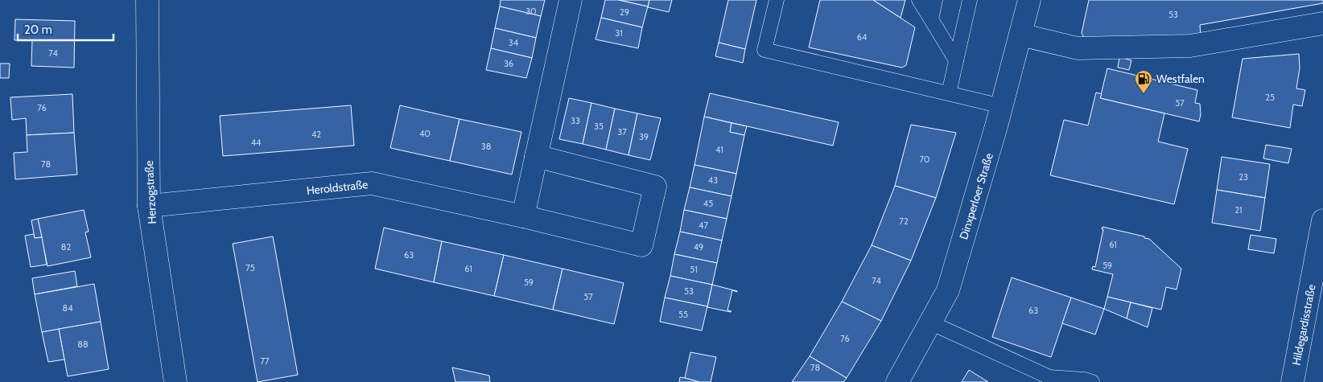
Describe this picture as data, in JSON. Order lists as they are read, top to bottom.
{
  "streets": {
    "street": [
      "Heroldstraße",
      "Herzogstraße",
      "Dinxperloer Straße",
      "Hildegardisstraße"
    ]
  },
  "crossings": [
    ["Heroldstraße", "Herzogstraße"]
  ],
  "places": {
    "fuel station": ["Westfalen"]
  },
  "house_numbers": [
    "30",
    "29",
    "53",
    "31",
    "64",
    "34",
    "74",
    "36",
    "25",
    "57",
    "76",
    "33",
    "35",
    "37",
    "40",
    "42",
    "39",
    "44",
    "38",
    "41",
    "70",
    "78",
    "23",
    "43",
    "45",
    "21",
    "72",
    "47",
    "61",
    "82",
    "49",
    "63",
    "59",
    "75",
    "61",
    "51",
    "74",
    "59",
    "53",
    "57",
    "84",
    "63",
    "55",
    "76",
    "88",
    "77",
    "78"
  ],
  "scale_bar": "20 m"
}
